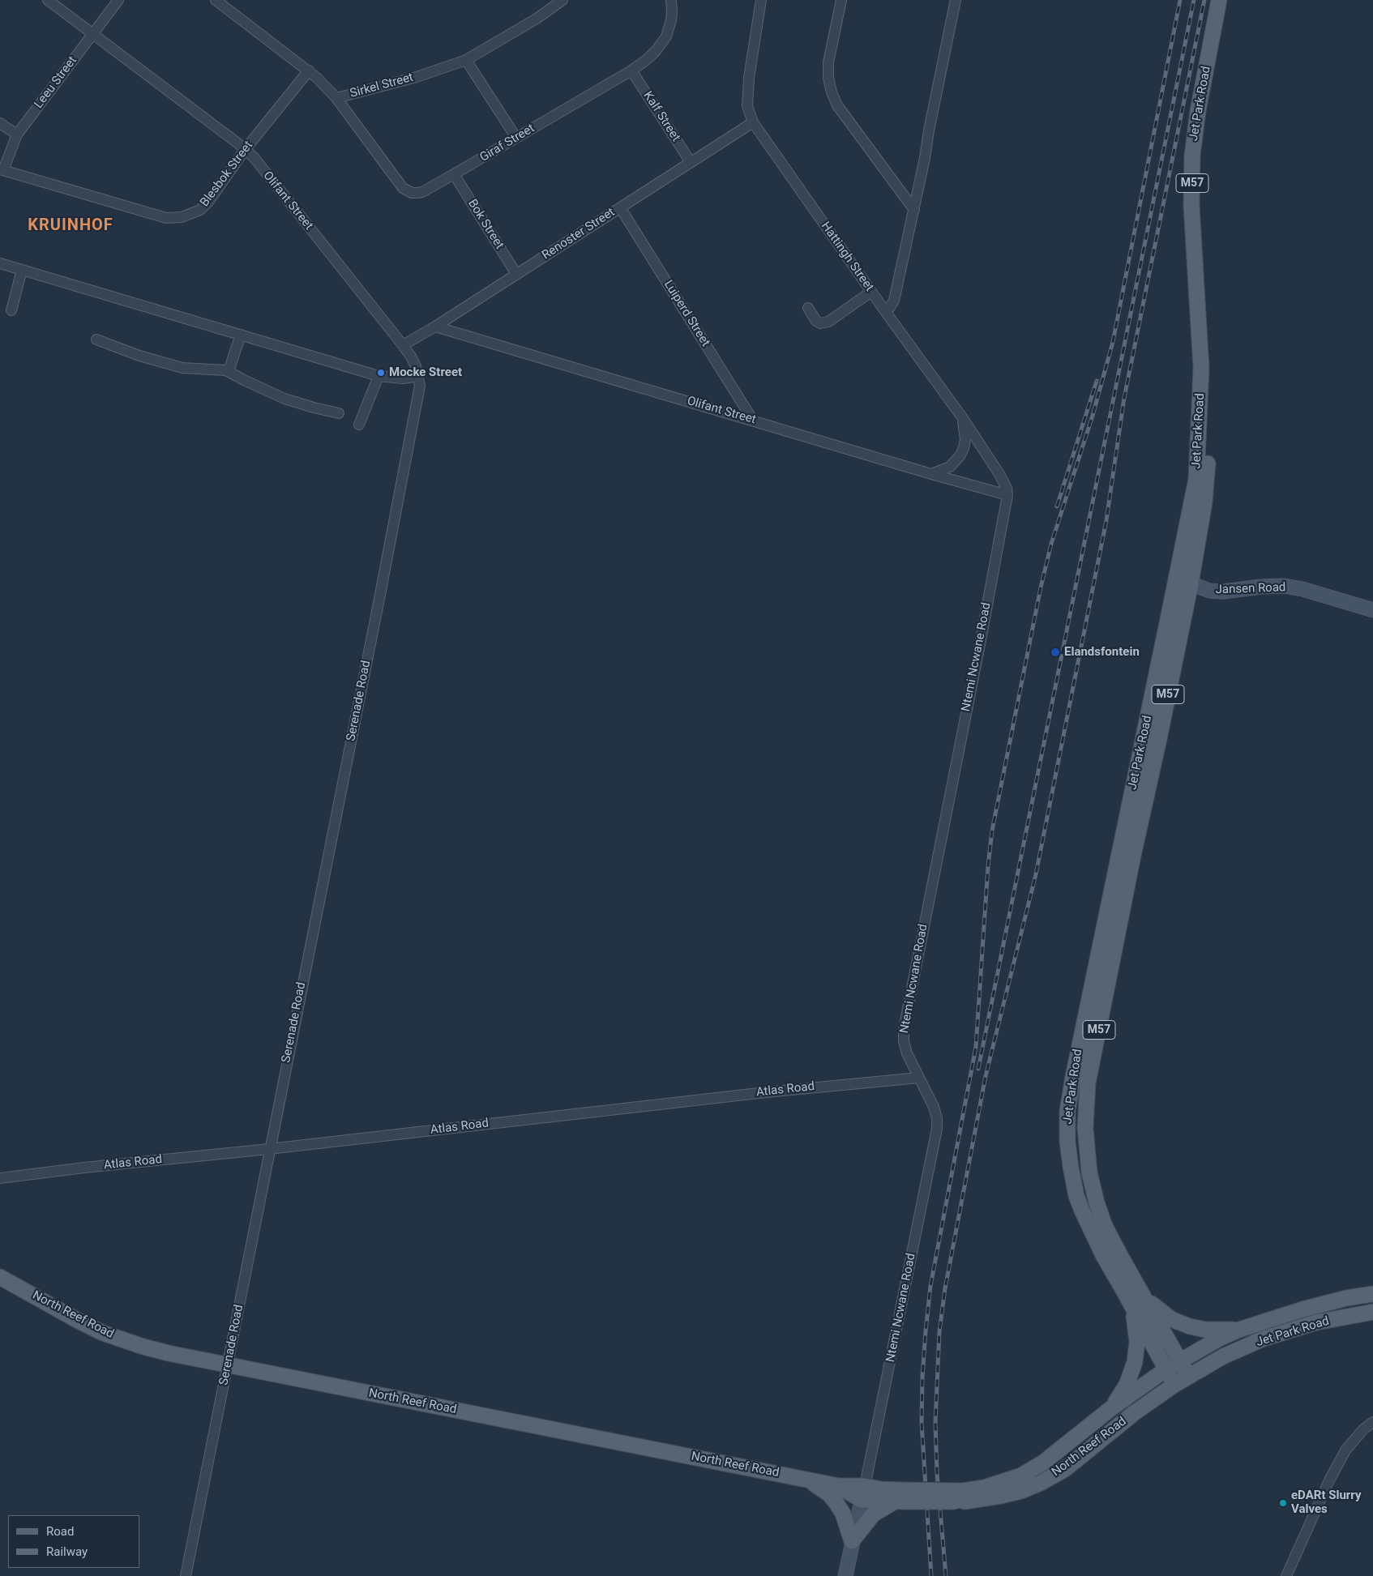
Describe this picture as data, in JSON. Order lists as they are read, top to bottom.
{
  "streets": {
    "main road": ["Jet Park Road", "M57", "North Reef Road"],
    "street": [
      "Leeu Street",
      "Sirkel Street",
      "Kalf Street",
      "Giraf Street",
      "Blesbok Street",
      "Olifant Street",
      "Bok Street",
      "Renoster Street",
      "Hattingh Street",
      "Luiperd Street",
      "Jansen Road",
      "Ntemi Ncwane Road",
      "Serenade Road",
      "Atlas Road"
    ]
  },
  "crossings": [
    ["Leeu Street", "Blesbok Street"],
    ["Leeu Street", "Olifant Street"],
    ["Sirkel Street", "Giraf Street"],
    ["Sirkel Street", "Blesbok Street"],
    ["Jet Park Road", "Jansen Road"],
    ["Jet Park Road", "North Reef Road"],
    ["Kalf Street", "Giraf Street"],
    ["Kalf Street", "Renoster Street"],
    ["Giraf Street", "Bok Street"],
    ["Blesbok Street", "Olifant Street"],
    ["Olifant Street", "Renoster Street"],
    ["Olifant Street", "Hattingh Street"],
    ["Olifant Street", "Luiperd Street"],
    ["Olifant Street", "Ntemi Ncwane Road"],
    ["Olifant Street", "Serenade Road"],
    ["Bok Street", "Renoster Street"],
    ["Renoster Street", "Hattingh Street"],
    ["Renoster Street", "Luiperd Street"],
    ["Hattingh Street", "Ntemi Ncwane Road"],
    ["Ntemi Ncwane Road", "Atlas Road"],
    ["Ntemi Ncwane Road", "North Reef Road"],
    ["Serenade Road", "Atlas Road"],
    ["Serenade Road", "North Reef Road"]
  ],
  "districts": ["KRUINHOF"],
  "places": ["Mocke Street", "Elandsfontein", "eDARt Slurry Valves"],
  "legend": ["Road", "Railway"]
}
